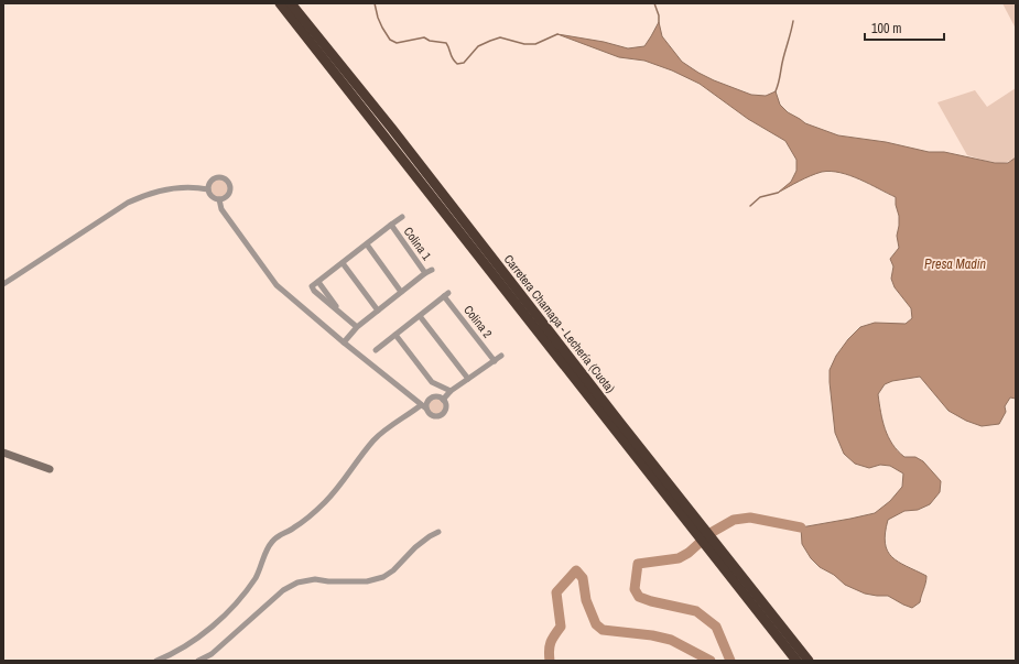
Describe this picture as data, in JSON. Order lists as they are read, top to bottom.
{
  "streets": {
    "highway": ["Carretera Chamapa - Lechería (Cuota)"],
    "street": ["Colina 1", "Colina 2"]
  },
  "water": ["Presa Madín"],
  "scale_bar": "100 m"
}
